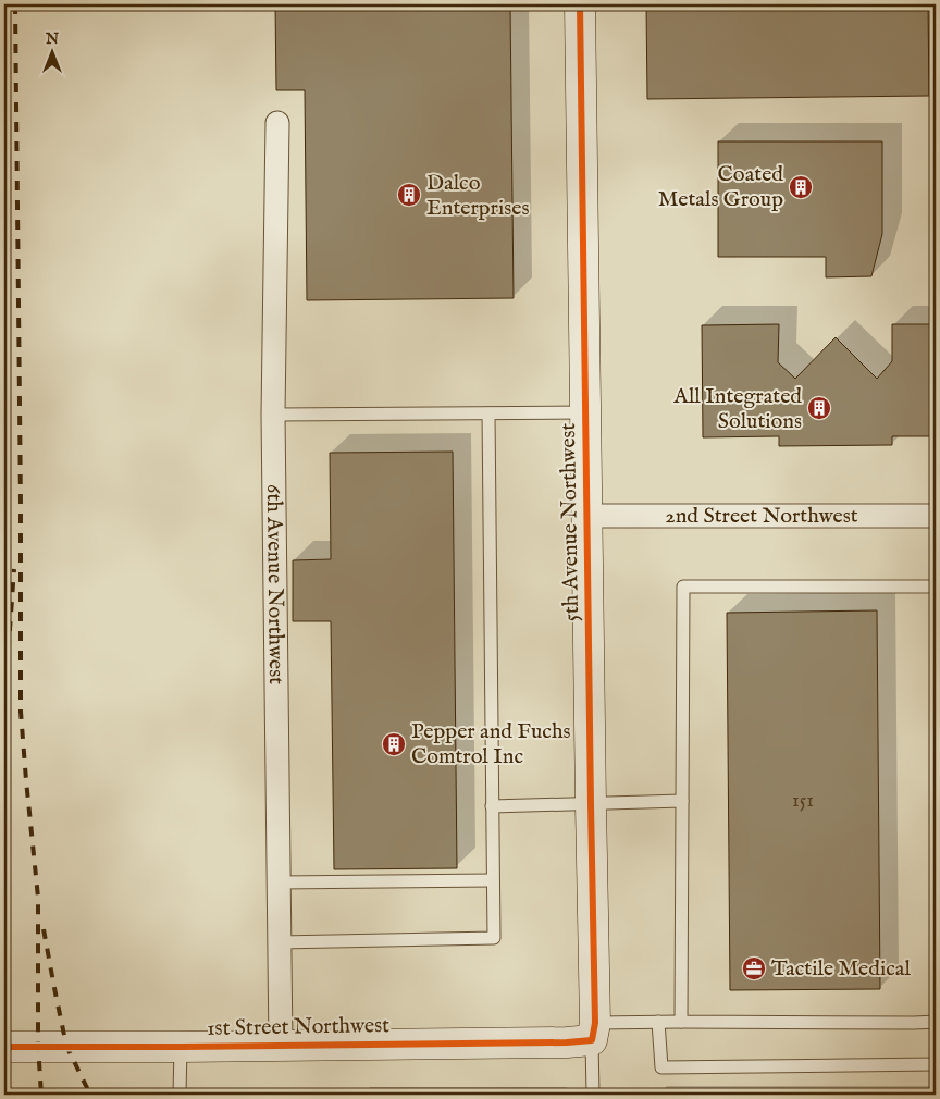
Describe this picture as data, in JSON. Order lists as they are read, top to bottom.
{
  "streets": {
    "street": [
      "2nd Street Northwest",
      "5th Avenue Northwest",
      "6th Avenue Northwest",
      "1st Street Northwest"
    ]
  },
  "crossings": [
    ["2nd Street Northwest", "5th Avenue Northwest"],
    ["5th Avenue Northwest", "1st Street Northwest"],
    ["6th Avenue Northwest", "1st Street Northwest"]
  ],
  "places": {
    "building": [
      "Coated Metals Group",
      "Dalco Enterprises",
      "All Integrated Solutions",
      "Pepper and Fuchs Comtrol Inc"
    ],
    "office": ["Tactile Medical"]
  },
  "house_numbers": ["151"],
  "north": "top"
}
